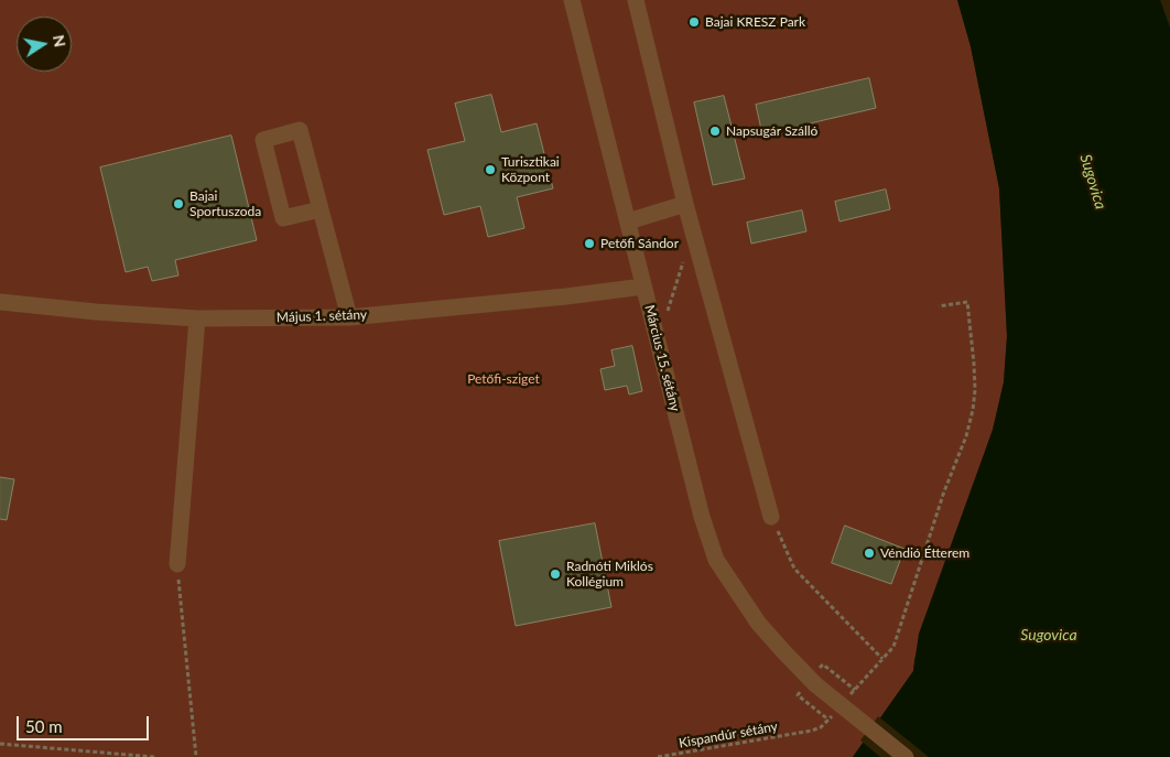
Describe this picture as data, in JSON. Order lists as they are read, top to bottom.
{
  "streets": {
    "street": ["Május 1. sétány", "Március 15. sétány"],
    "path": ["Kispandúr sétány"]
  },
  "crossings": [
    ["Május 1. sétány", "Március 15. sétány"]
  ],
  "water": ["Sugovica"],
  "parks": ["Petőfi-sziget"],
  "places": [
    "Bajai KRESZ Park",
    "Napsugár Szálló",
    "Turisztikai Központ",
    "Bajai Sportuszoda",
    "Petőfi Sándor",
    "Véndió Étterem",
    "Radnóti Miklós Kollégium"
  ],
  "scale_bar": "50 m",
  "north": "right"
}
